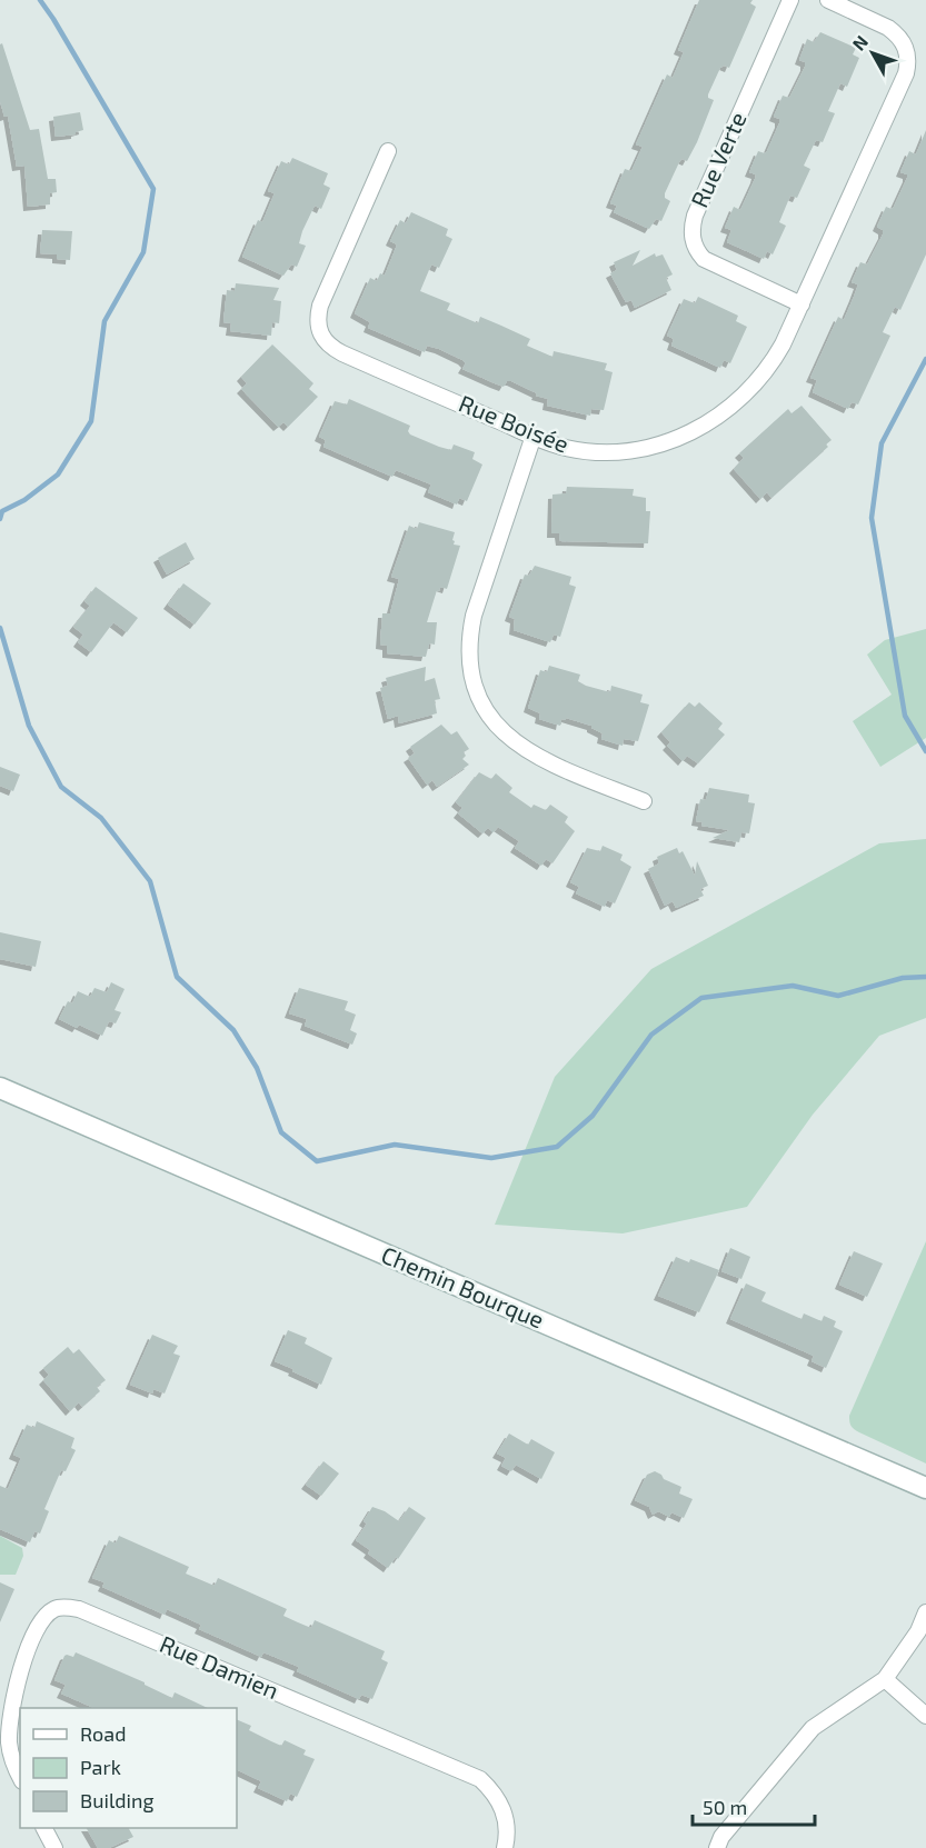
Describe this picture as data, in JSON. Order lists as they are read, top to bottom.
{
  "streets": {
    "street": [
      "Rue Verte",
      "Rue Boisée",
      "Chemin Bourque",
      "Rue Damien"
    ]
  },
  "crossings": [
    ["Rue Verte", "Rue Boisée"]
  ],
  "legend": ["Road", "Park", "Building"],
  "scale_bar": "50 m",
  "north": "top left"
}
